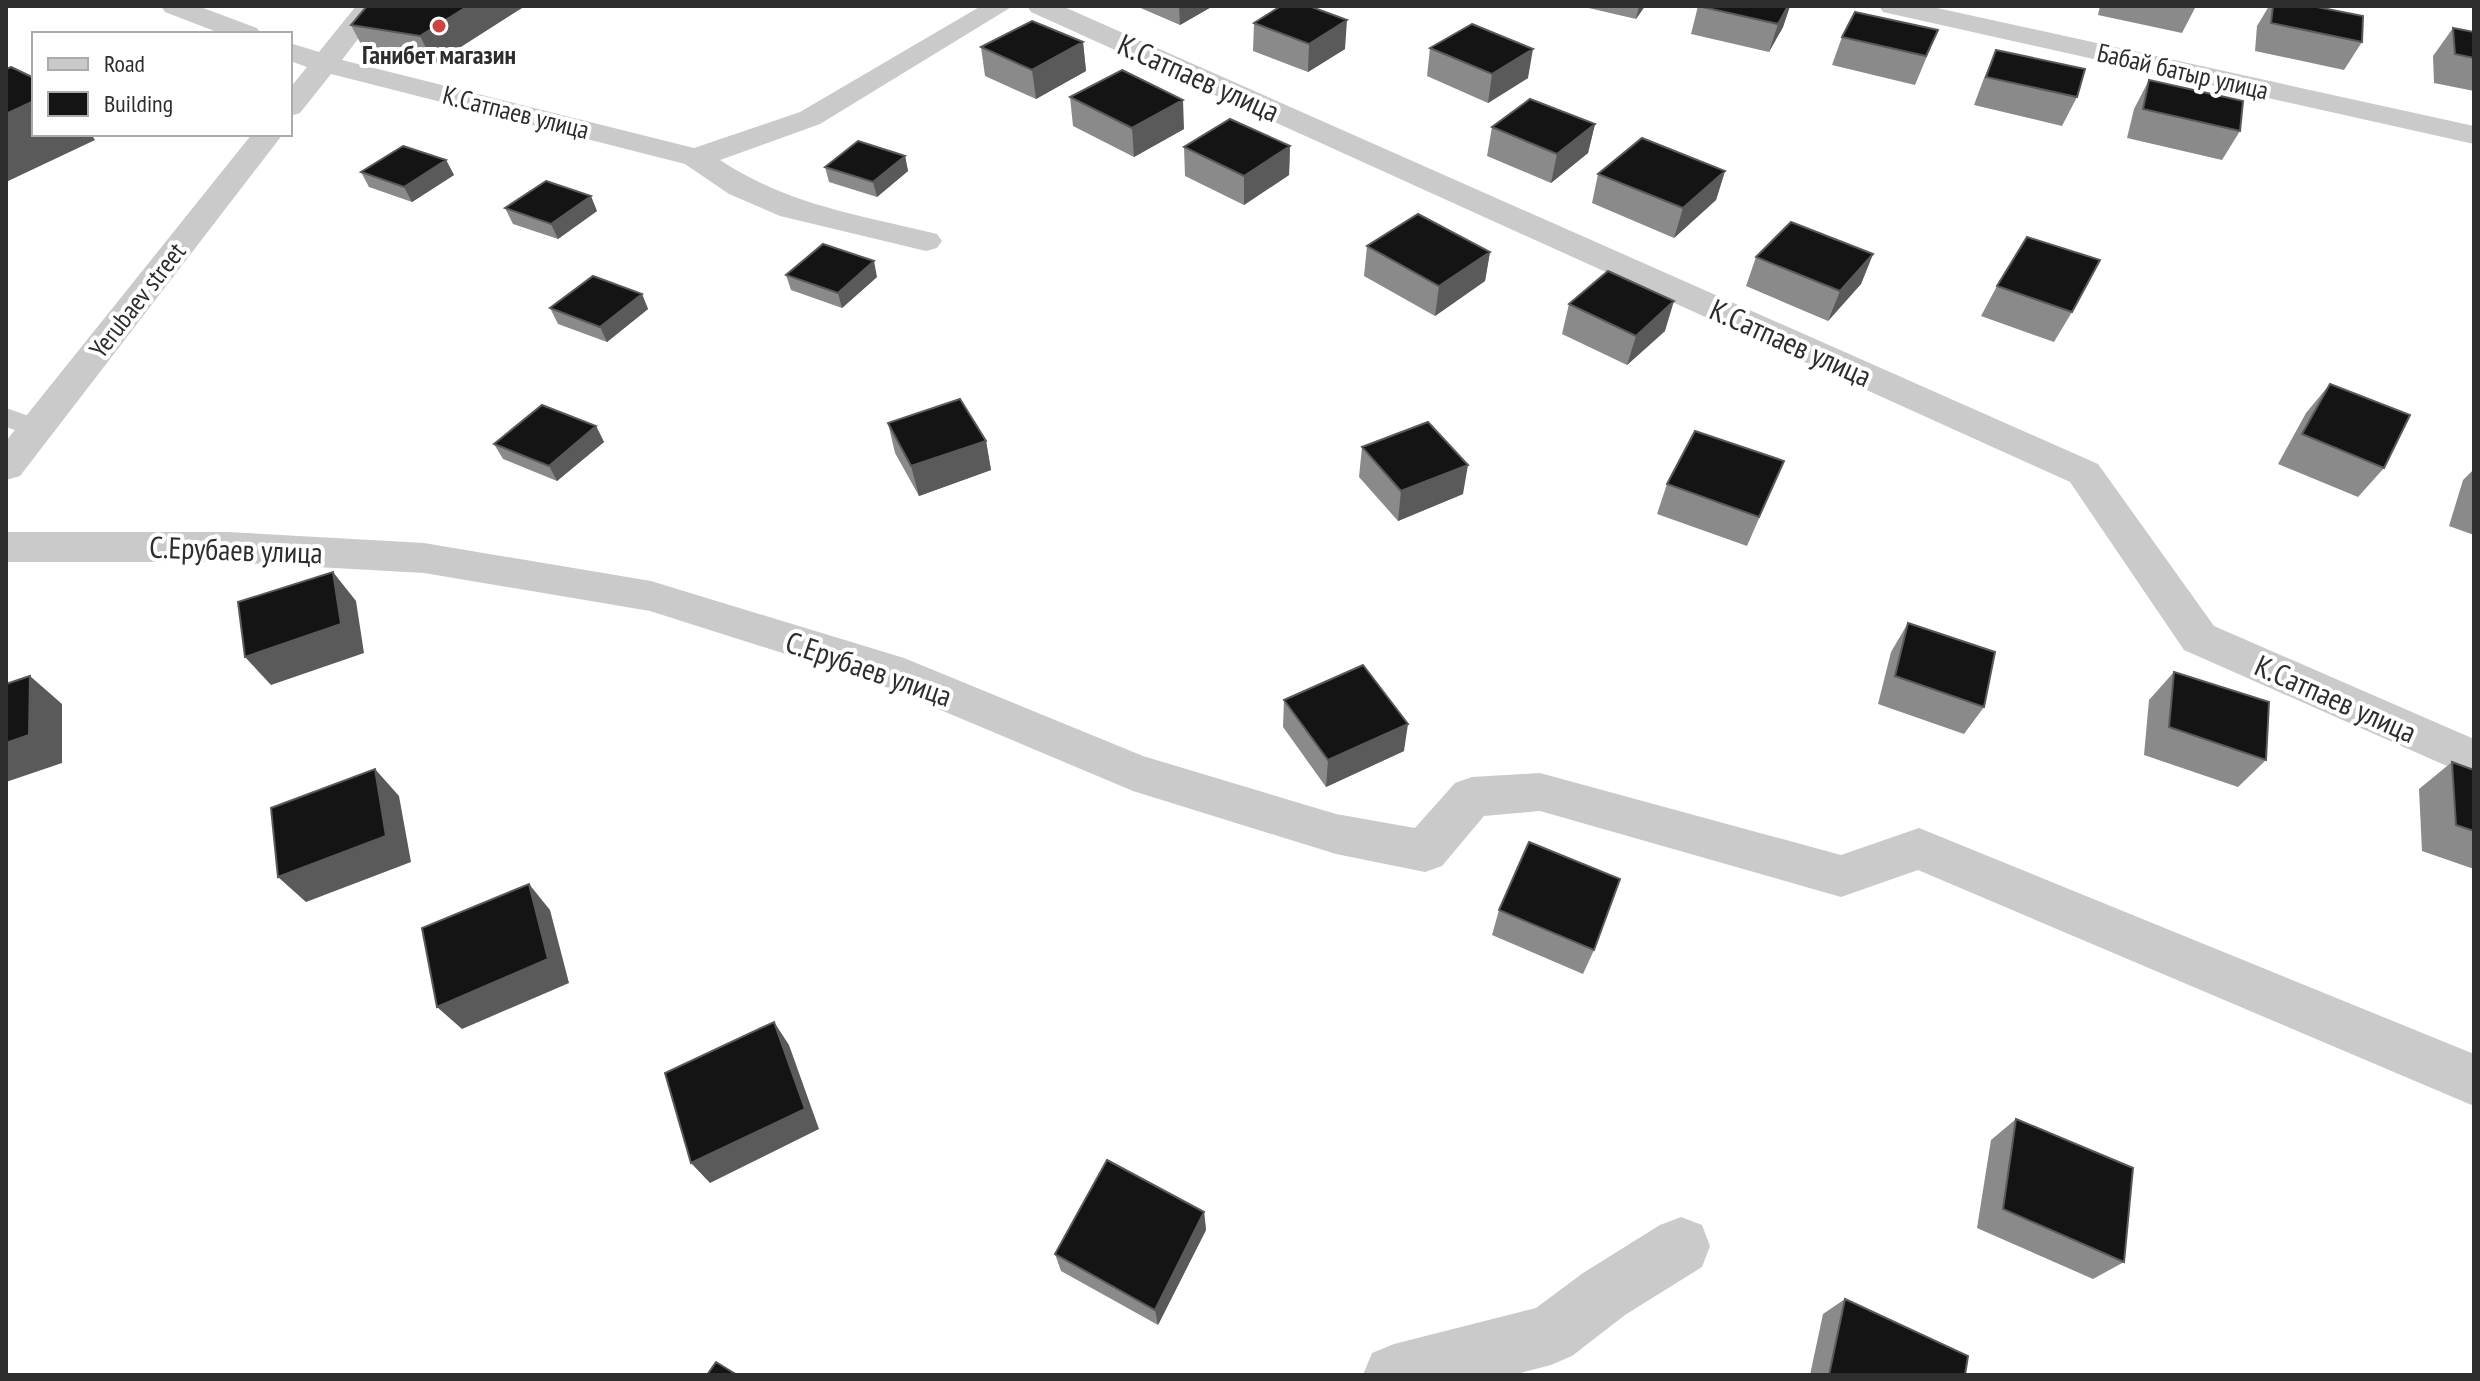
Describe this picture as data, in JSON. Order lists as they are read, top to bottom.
{
  "streets": {
    "street": [
      "Бабай батыр улица",
      "К.Сатпаев улица",
      "Yerubaev street",
      "С.Ерубаев улица"
    ]
  },
  "places": ["Ганибет магазин"],
  "legend": ["Road", "Building"]
}
